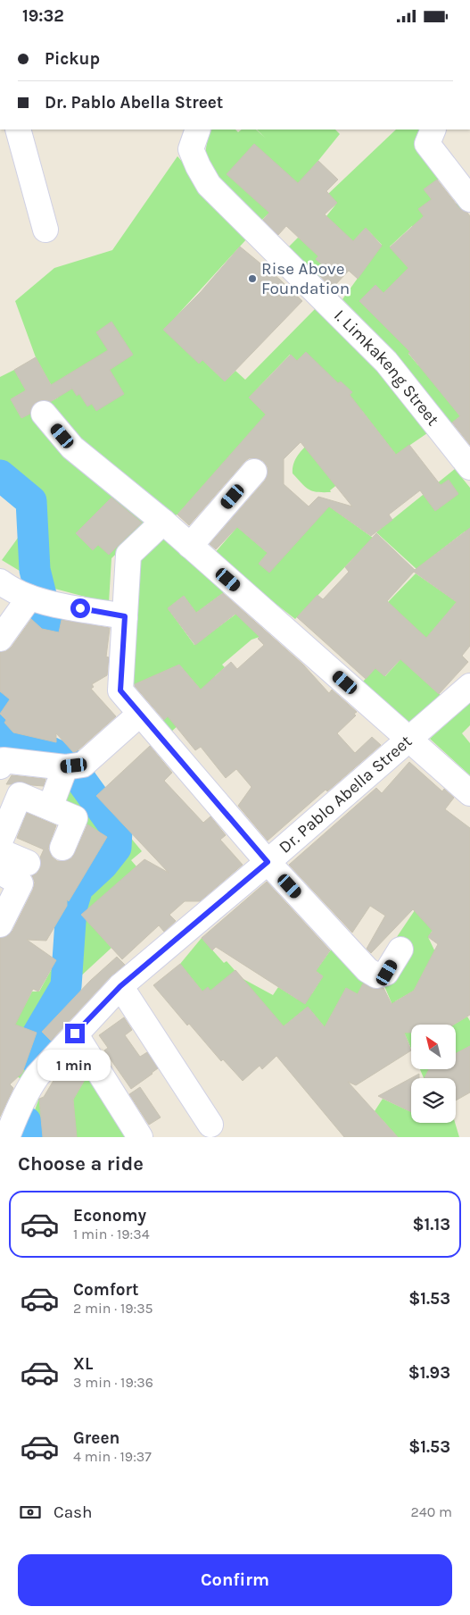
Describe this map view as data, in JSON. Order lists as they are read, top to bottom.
{
  "streets": {
    "street": ["I. Limkakeng Street", "Dr. Pablo Abella Street"]
  },
  "places": ["Rise Above Foundation"],
  "north": "top left",
  "page": {
    "status": "19:32",
    "banner": ["Pickup", "Dr. Pablo Abella Street"],
    "bubble": "1 min",
    "heading": "Choose a ride",
    "list": [
      {
        "name": "Economy",
        "note": "1 min · 19:34",
        "value": "$1.13"
      },
      {
        "name": "Comfort",
        "note": "2 min · 19:35",
        "value": "$1.53"
      },
      {
        "name": "XL",
        "note": "3 min · 19:36",
        "value": "$1.93"
      },
      {
        "name": "Green",
        "note": "4 min · 19:37",
        "value": "$1.53"
      }
    ],
    "pay": ["Cash", "240 m"],
    "buttons": "Confirm"
  }
}
